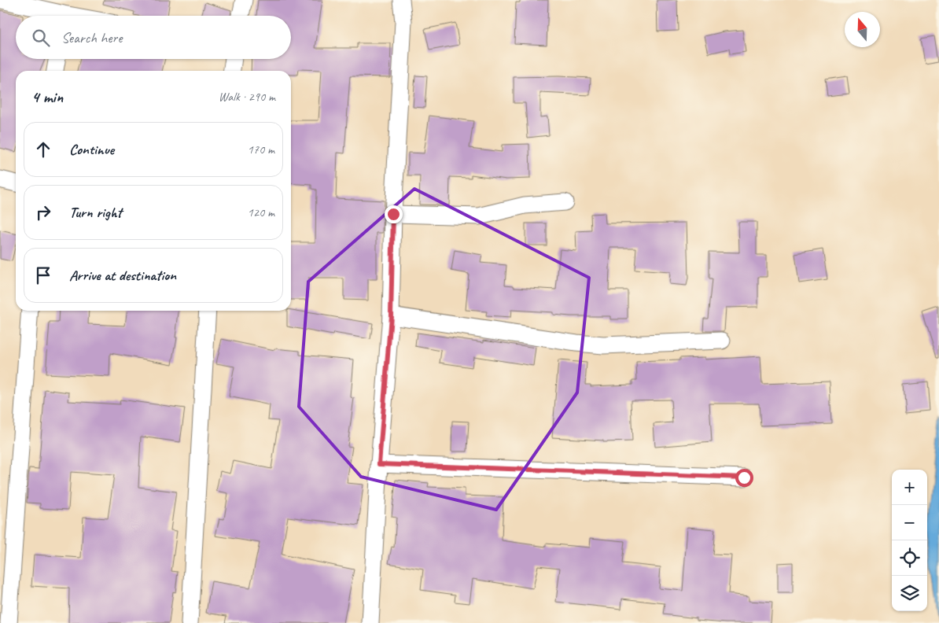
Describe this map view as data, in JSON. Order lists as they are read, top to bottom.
{
  "north": "top",
  "page": {
    "search": "Search here",
    "heading": ["4 min", "Walk · 290 m"],
    "list": [
      ["Continue", "170 m"],
      ["Turn right", "120 m"],
      "Arrive at destination"
    ],
    "map_buttons": ["+", "−"]
  }
}
